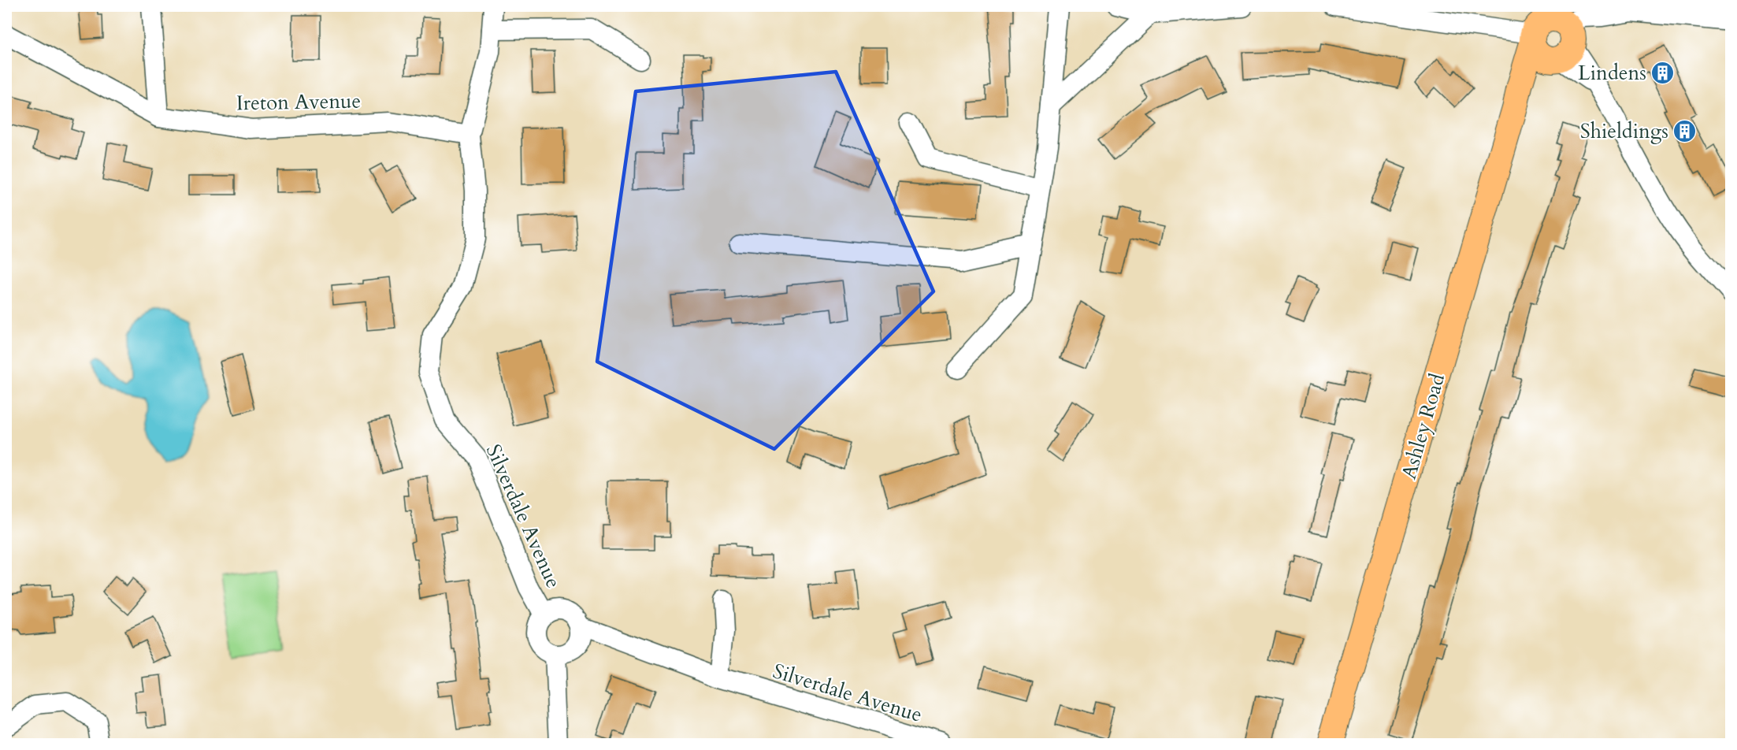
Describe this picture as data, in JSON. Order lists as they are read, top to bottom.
{
  "streets": {
    "main road": ["Ashley Road"],
    "street": ["Ireton Avenue", "Silverdale Avenue"]
  },
  "crossings": [
    ["Ireton Avenue", "Silverdale Avenue"]
  ],
  "places": {
    "building": ["Lindens", "Shieldings"]
  }
}
